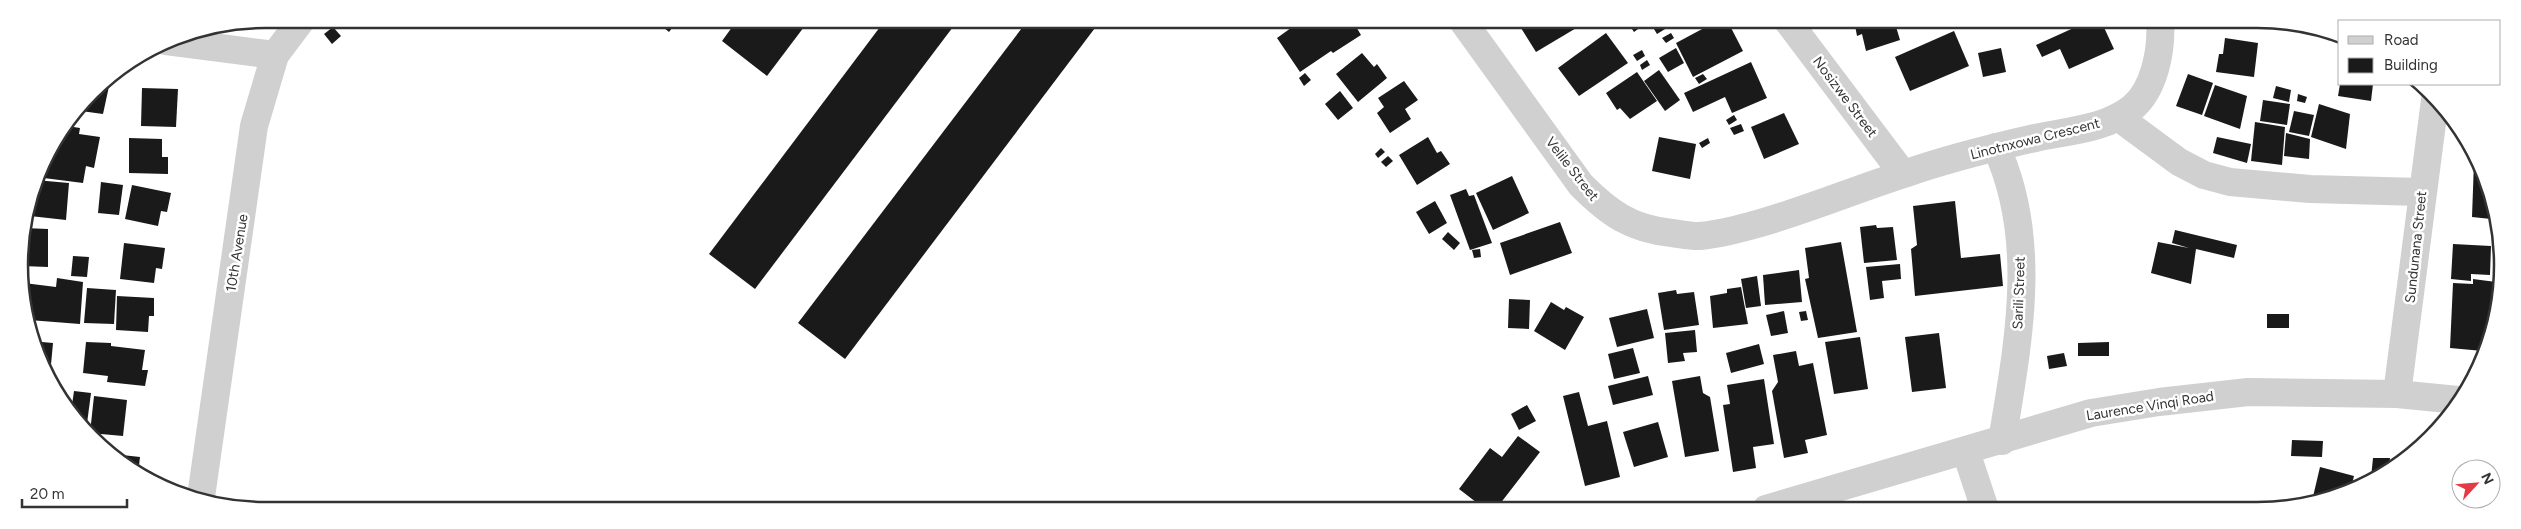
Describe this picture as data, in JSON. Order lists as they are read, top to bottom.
{
  "streets": {
    "street": [
      "Nosizwe Street",
      "Linotnxowa Crescent",
      "Velile Street",
      "Sundunana Street",
      "10th Avenue",
      "Sarili Street",
      "Laurence Vinqi Road"
    ]
  },
  "crossings": [
    ["Nosizwe Street", "Linotnxowa Crescent"],
    ["Nosizwe Street", "Velile Street"],
    ["Linotnxowa Crescent", "Velile Street"],
    ["Linotnxowa Crescent", "Sarili Street"],
    ["Sundunana Street", "Laurence Vinqi Road"],
    ["Sarili Street", "Laurence Vinqi Road"]
  ],
  "legend": ["Road", "Building"],
  "scale_bar": "20 m",
  "north": "top right"
}
